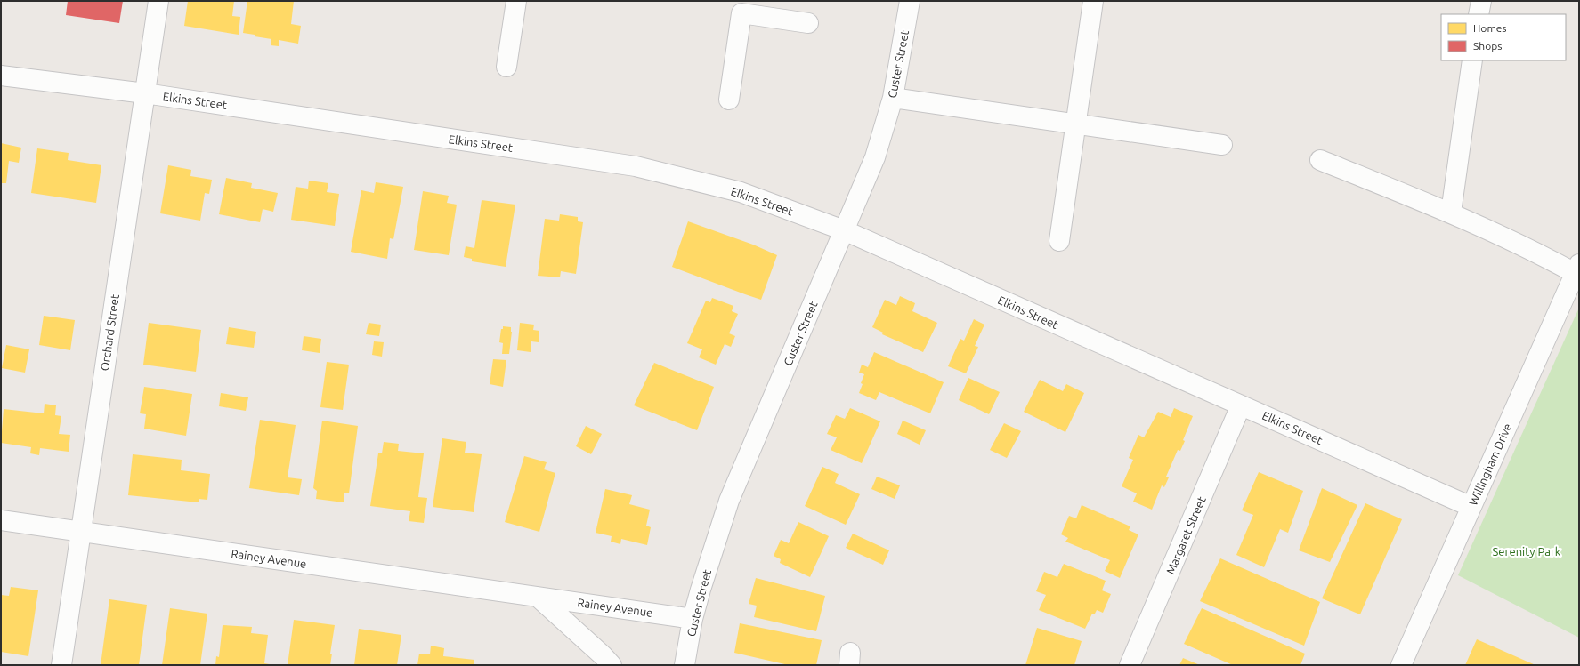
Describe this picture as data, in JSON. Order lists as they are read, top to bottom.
{
  "streets": {
    "street": [
      "Custer Street",
      "Elkins Street",
      "Orchard Street",
      "Willingham Drive",
      "Margaret Street",
      "Rainey Avenue"
    ]
  },
  "crossings": [
    ["Custer Street", "Elkins Street"],
    ["Custer Street", "Rainey Avenue"],
    ["Elkins Street", "Orchard Street"],
    ["Elkins Street", "Willingham Drive"],
    ["Elkins Street", "Margaret Street"],
    ["Orchard Street", "Rainey Avenue"]
  ],
  "parks": ["Serenity Park"],
  "legend": ["Homes", "Shops"]
}
